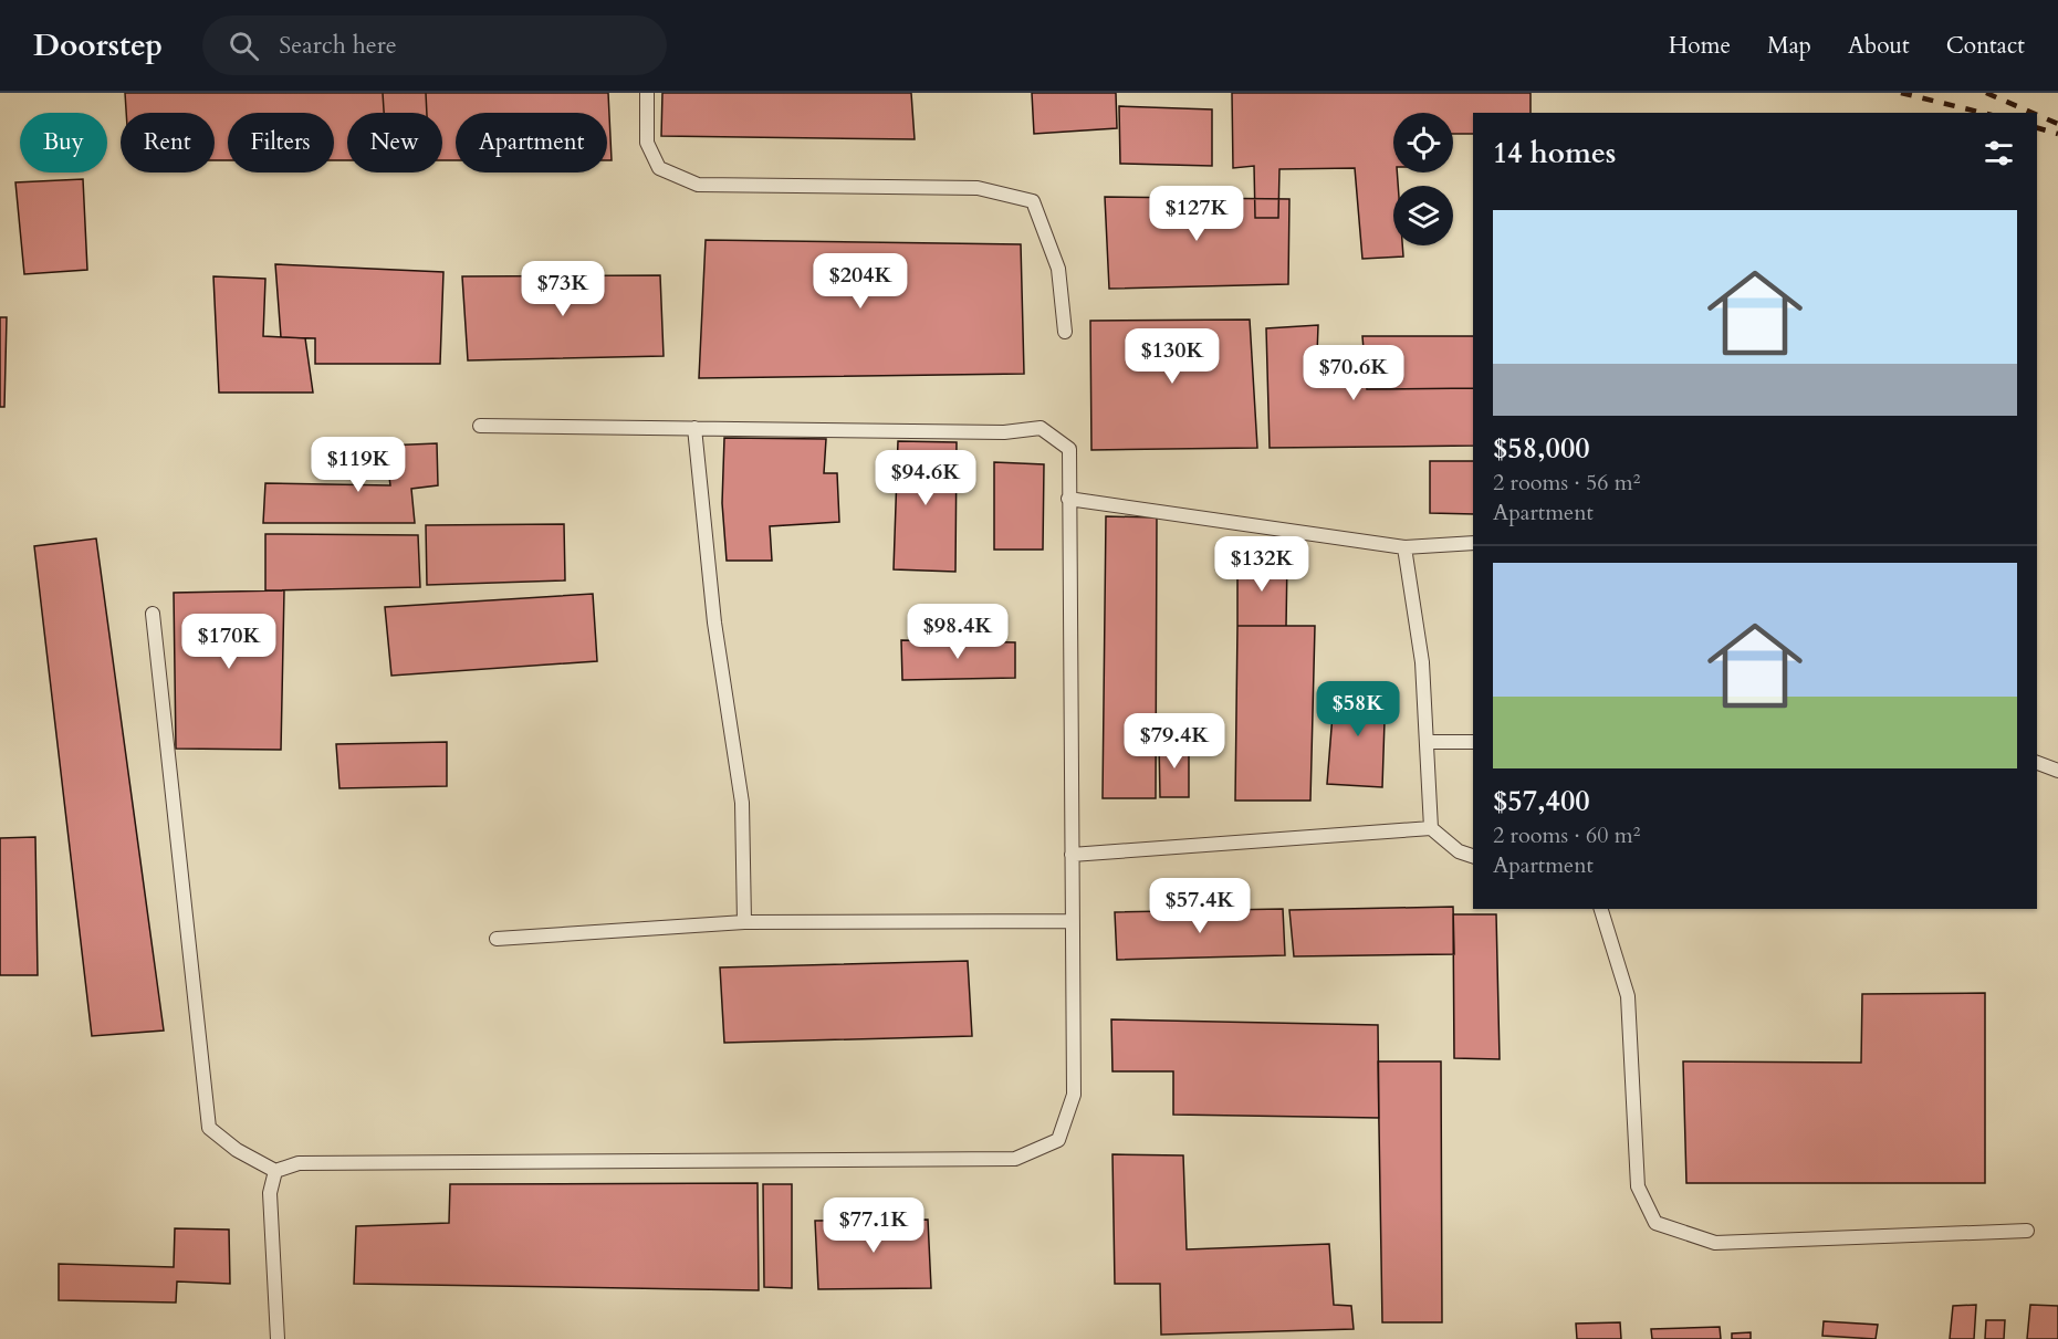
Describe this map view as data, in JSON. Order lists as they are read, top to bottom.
{
  "page": {
    "header": "Doorstep",
    "search": "Search here",
    "nav": [
      "Home",
      "Map",
      "About",
      "Contact"
    ],
    "chip": [
      "Buy",
      "Rent",
      "Filters",
      "New",
      "Apartment"
    ],
    "heading": "14 homes",
    "price": [
      "$127K",
      "$204K",
      "$73K",
      "$130K",
      "$70.6K",
      "$119K",
      "$94.6K",
      "$132K",
      "$98.4K",
      "$170K",
      "$58K",
      "$79.4K",
      "$57.4K",
      "$77.1K"
    ],
    "list": [
      {
        "name": "$58,000",
        "note": "2 rooms · 56 m² · Apartment"
      },
      {
        "name": "$57,400",
        "note": "2 rooms · 60 m² · Apartment"
      }
    ]
  }
}
